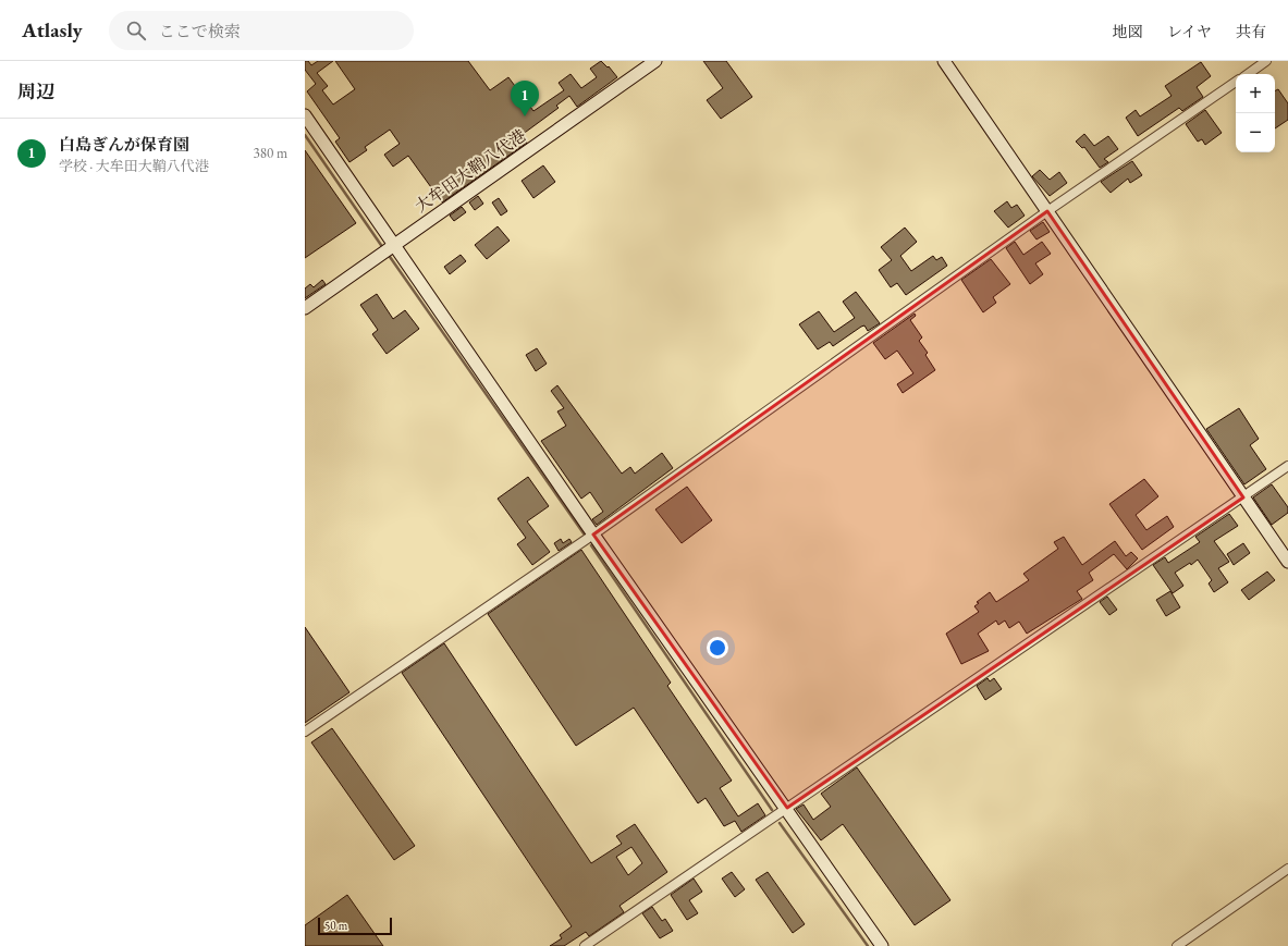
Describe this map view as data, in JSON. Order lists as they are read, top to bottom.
{
  "streets": {
    "street": ["大牟田大鞘八代港"]
  },
  "scale_bar": "50 m",
  "page": {
    "header": "Atlasly",
    "search": "ここで検索",
    "nav": ["地図", "レイヤ", "共有"],
    "heading": "周辺",
    "map_buttons": ["+", "−"],
    "pins": "1",
    "list": [
      {
        "mark": "1",
        "name": "白島ぎんが保育園",
        "note": "学校 · 大牟田大鞘八代港",
        "value": "380 m"
      }
    ],
    "scale": "50 m"
  }
}
